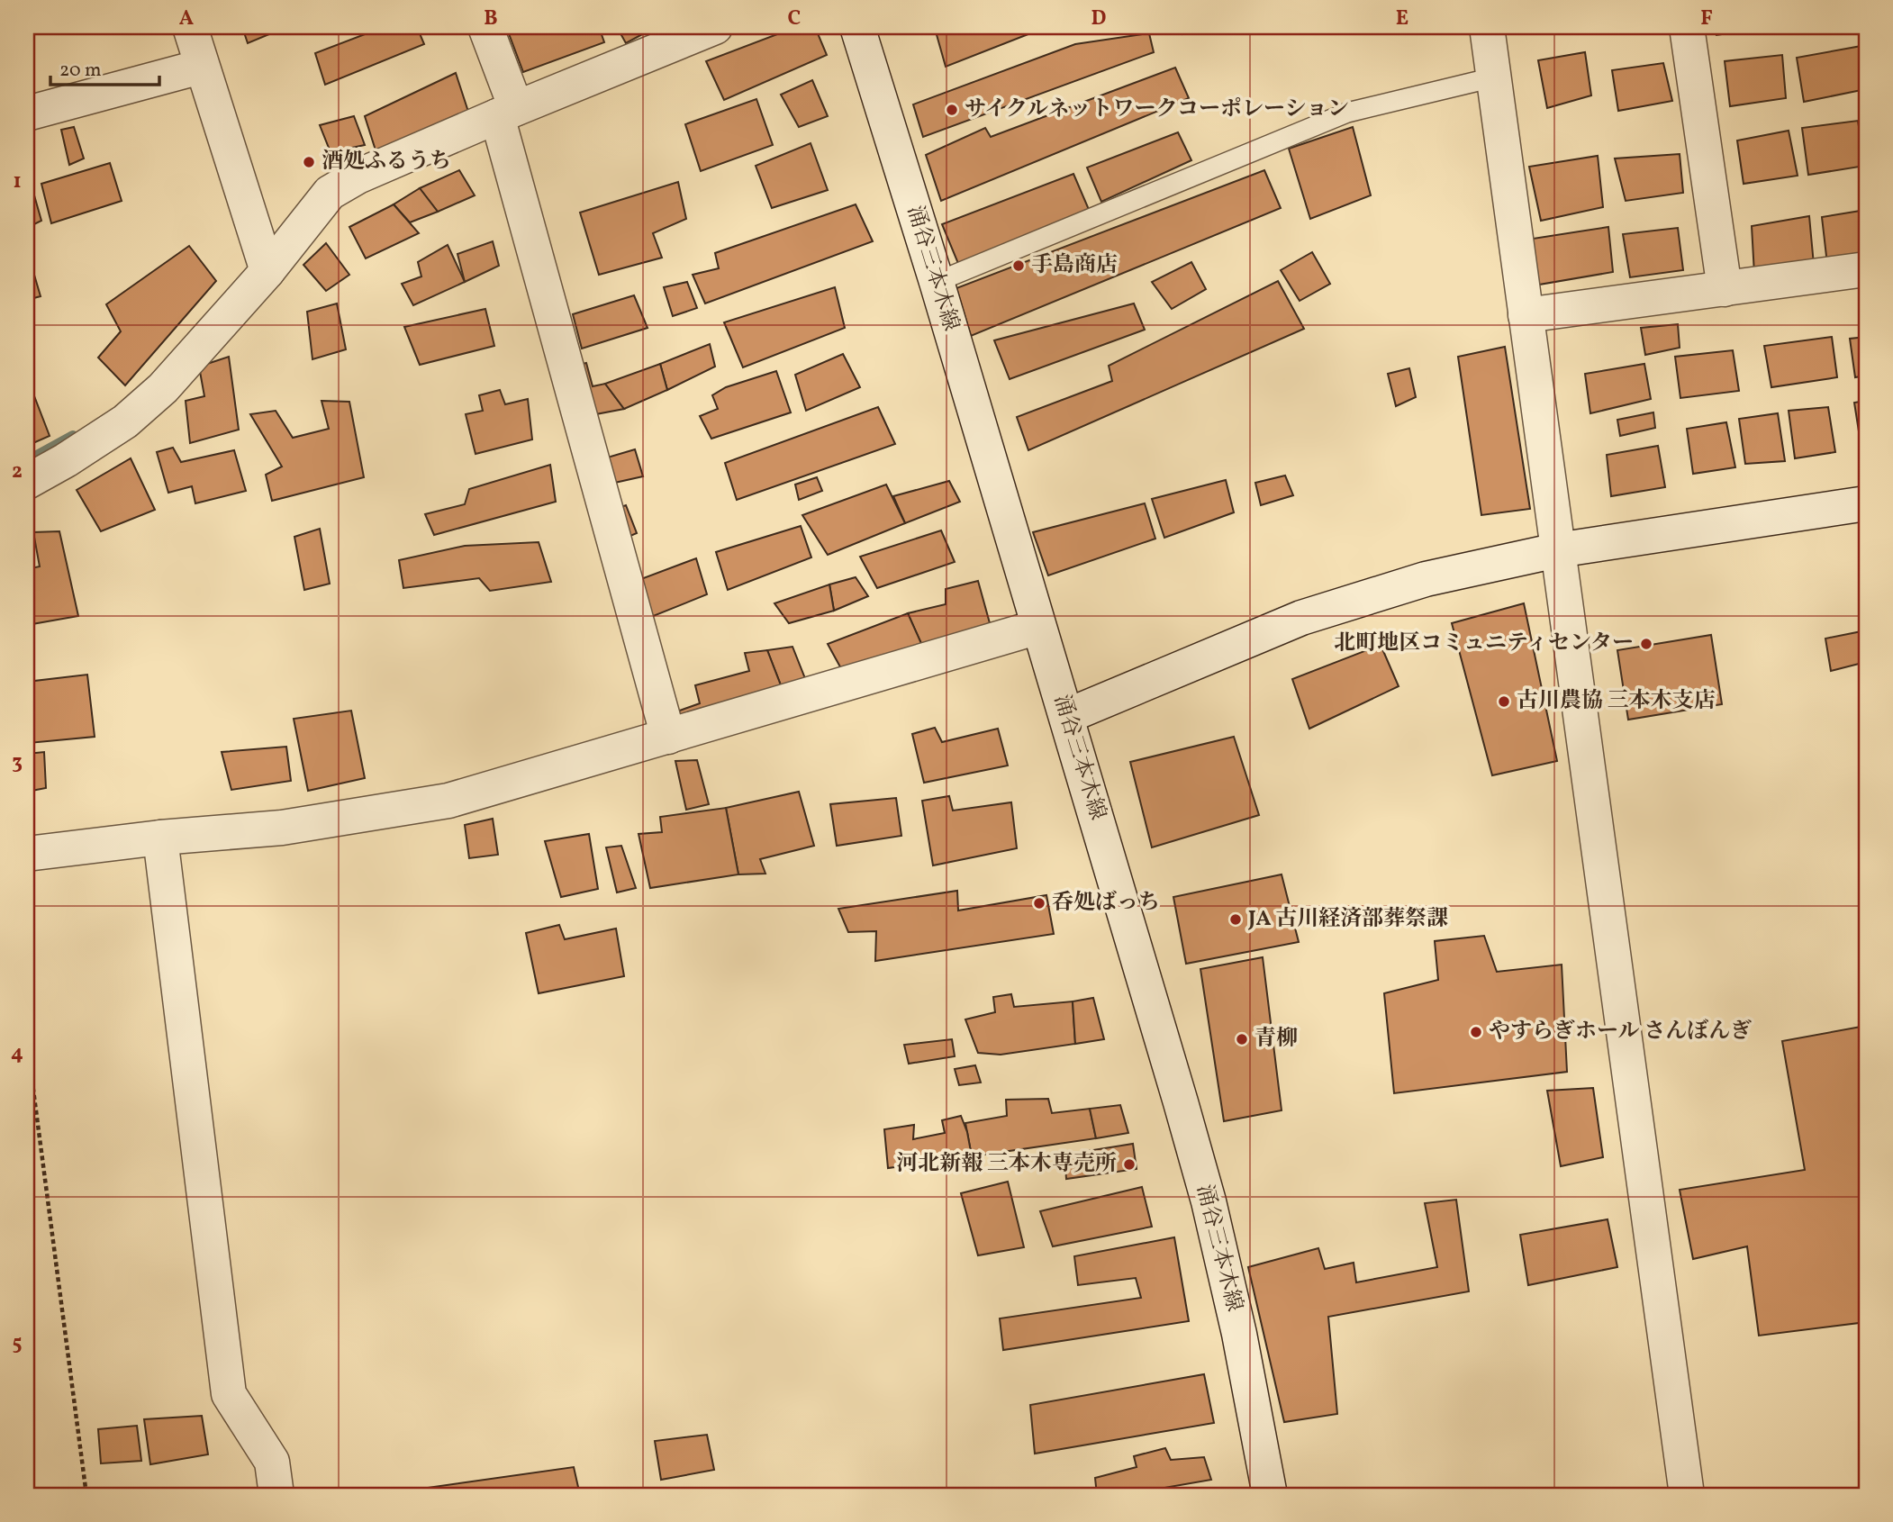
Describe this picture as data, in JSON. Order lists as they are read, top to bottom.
{
  "streets": {
    "street": ["涌谷三本木線"]
  },
  "places": [
    "サイクルネットワークコーポレーション",
    "酒処ふるうち",
    "手島商店",
    "北町地区コミュニティセンター",
    "古川農協 三本木支店",
    "呑処ばっち",
    "JA 古川経済部葬祭課",
    "やすらぎホール さんぼんぎ",
    "青柳",
    "河北新報 三本木専売所"
  ],
  "scale_bar": "20 m",
  "grid": {
    "columns": [
      "A",
      "B",
      "C",
      "D",
      "E",
      "F"
    ],
    "rows": [
      "1",
      "2",
      "3",
      "4",
      "5"
    ]
  }
}
